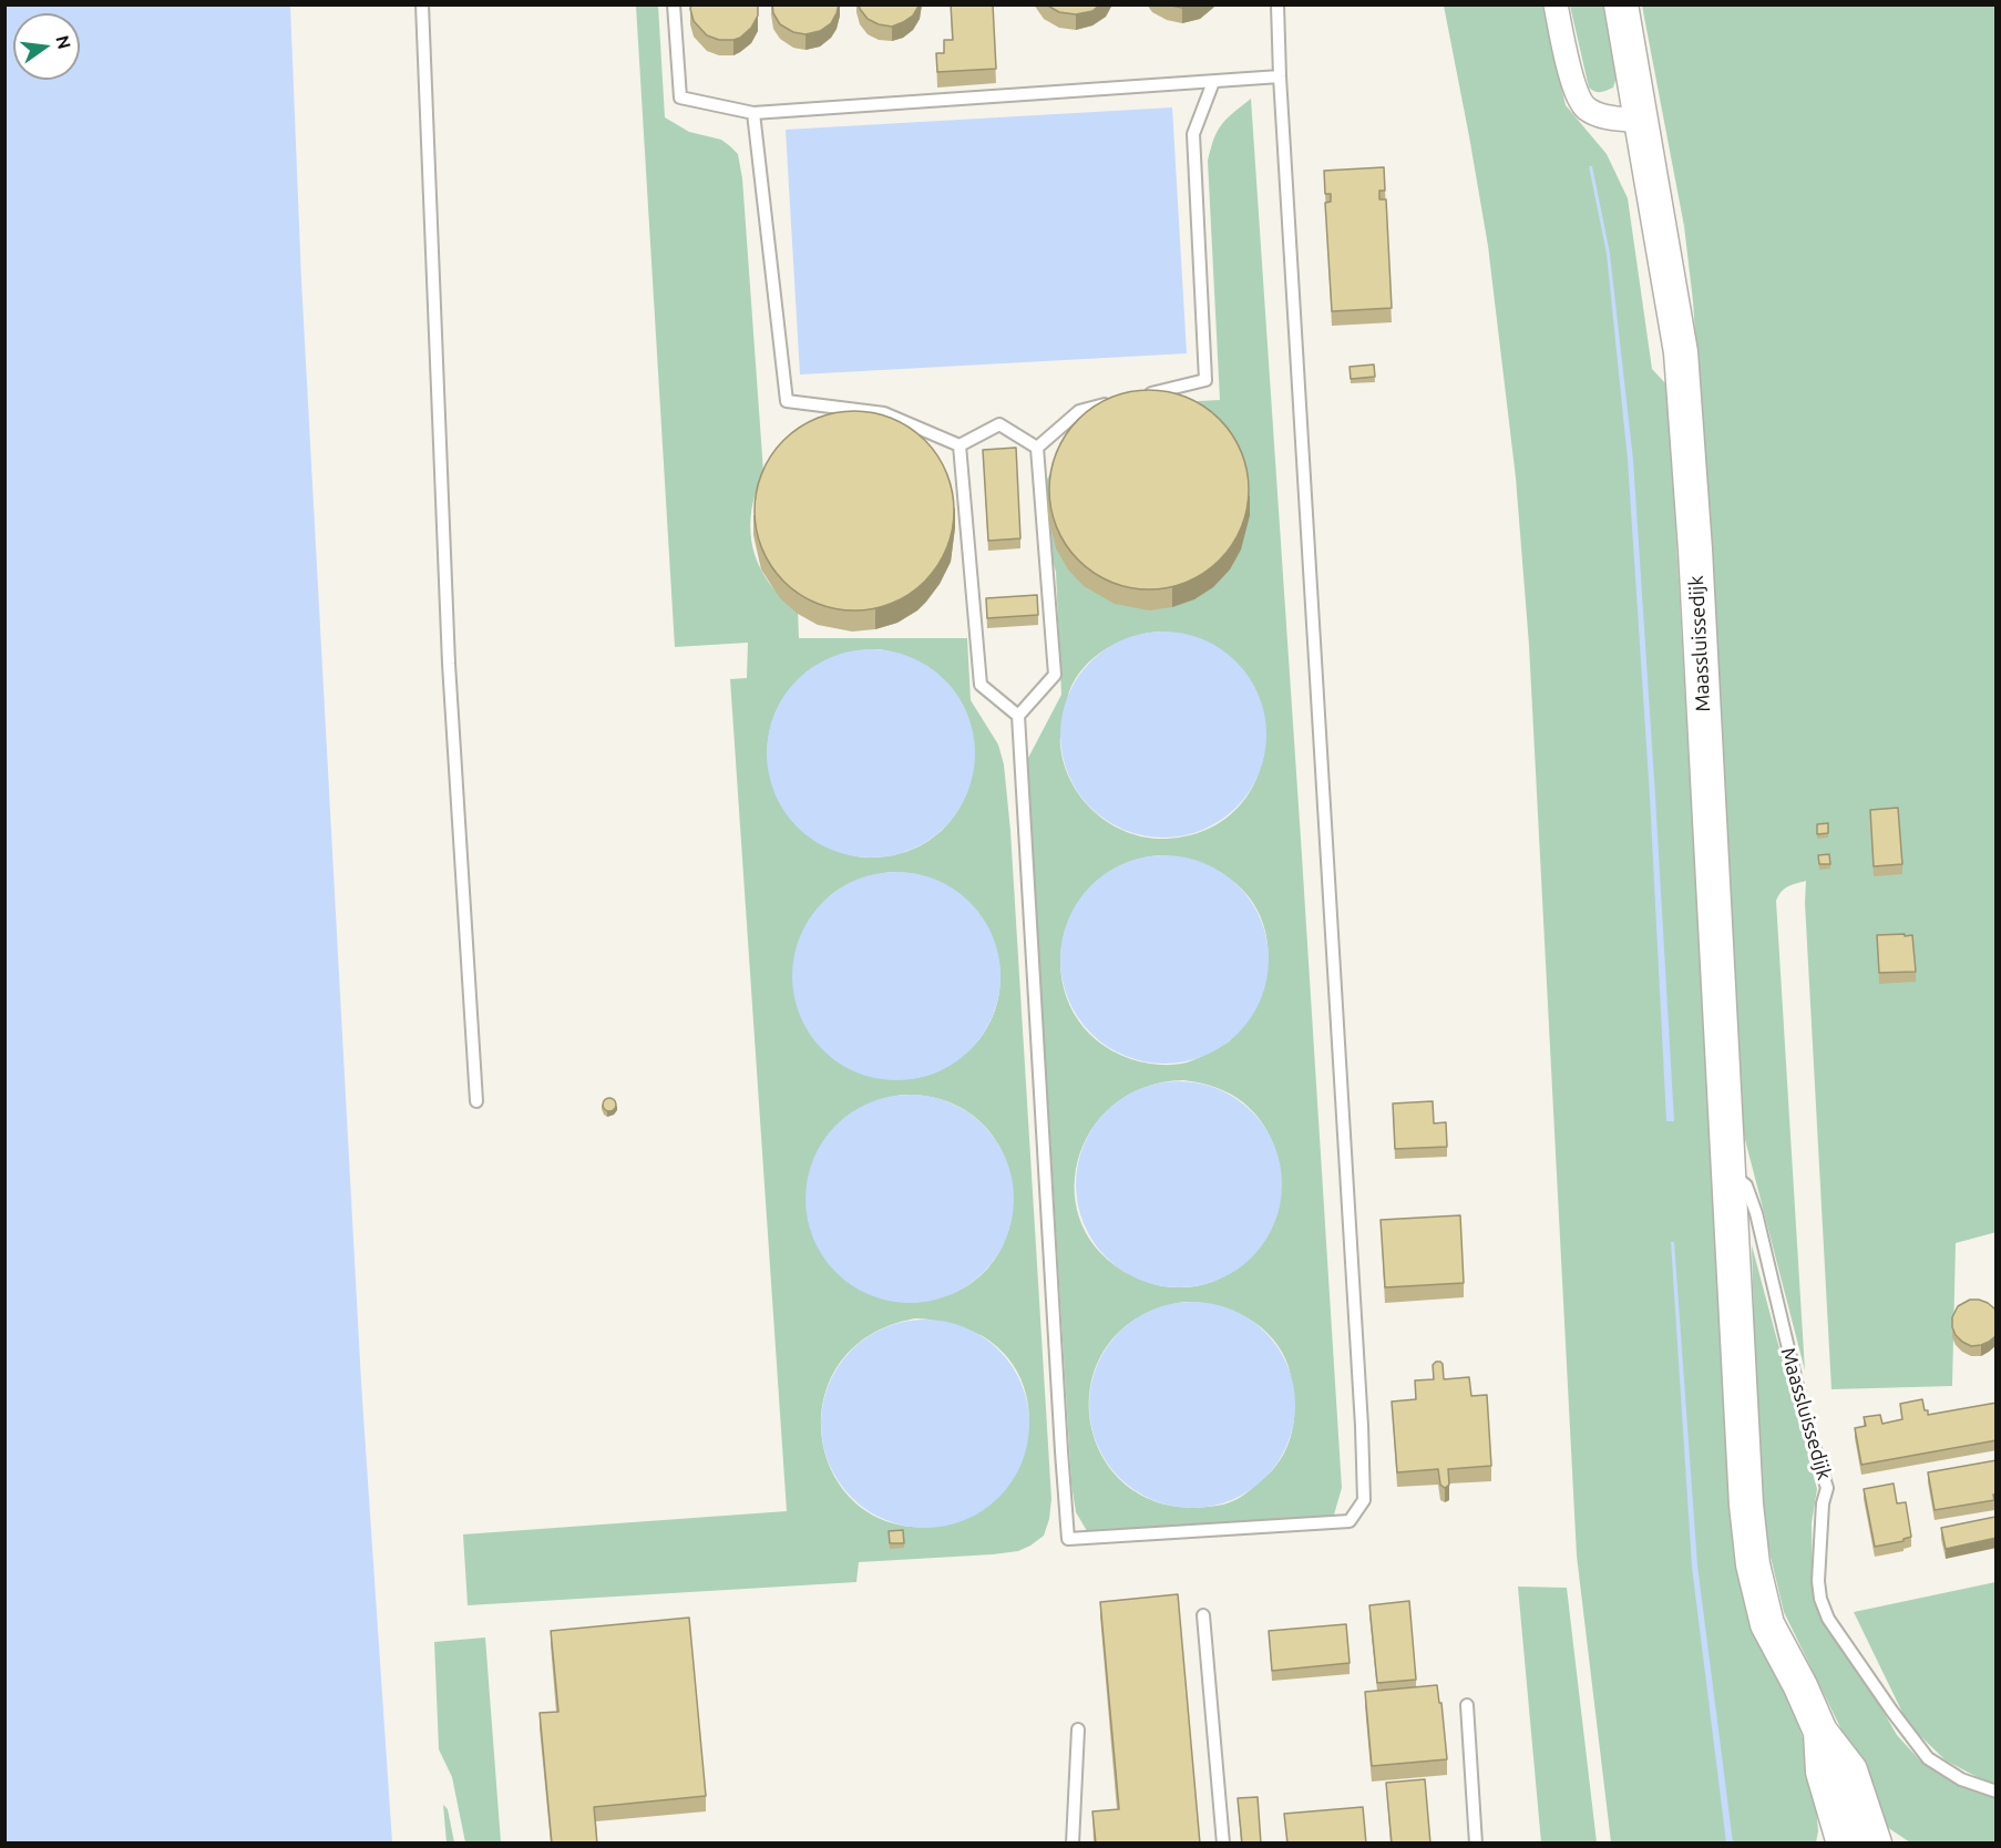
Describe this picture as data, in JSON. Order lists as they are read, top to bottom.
{
  "streets": {
    "street": ["Maassluissedijk"]
  },
  "north": "right"
}
